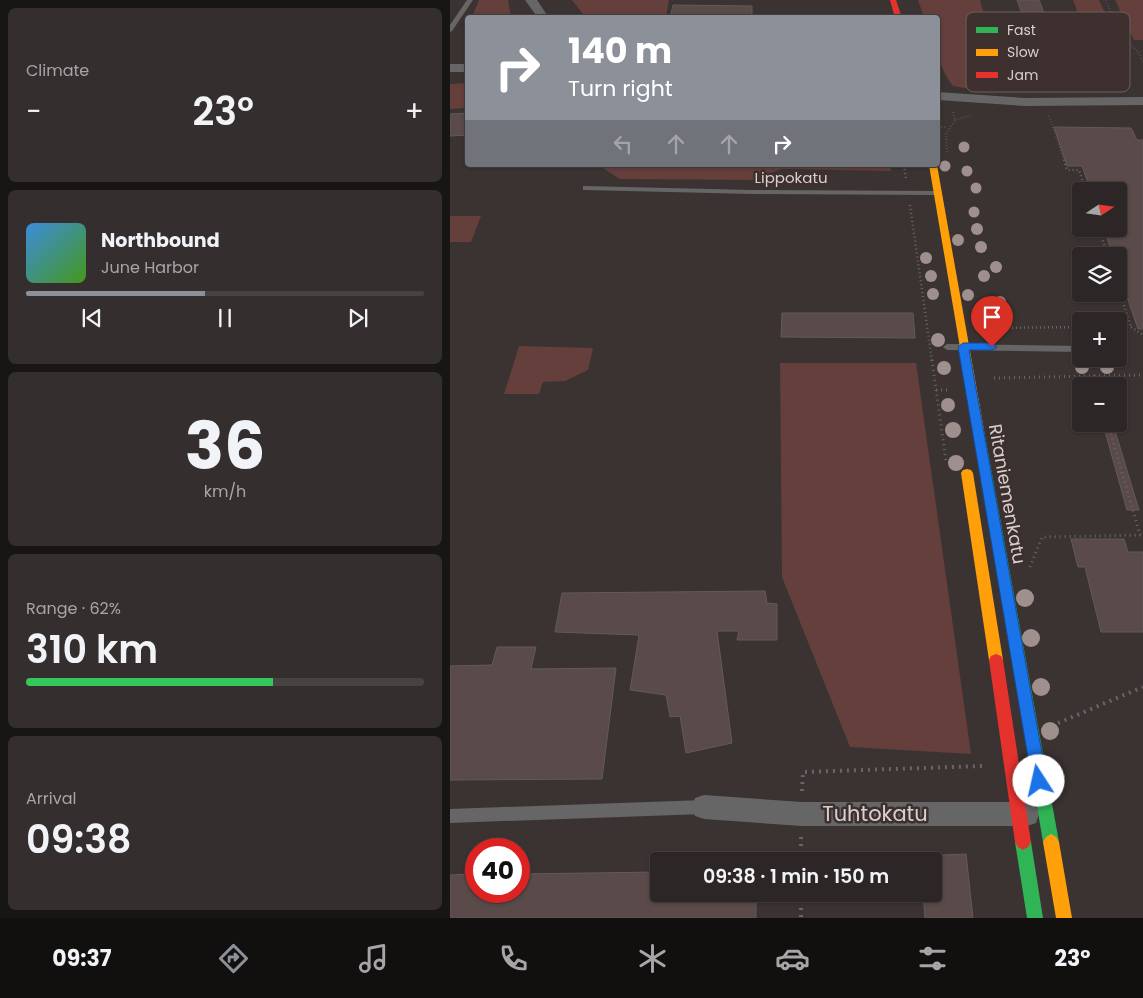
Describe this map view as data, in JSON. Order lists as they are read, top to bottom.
{
  "streets": {
    "street": ["Ritaniemenkatu", "Tuhtokatu"],
    "lane": ["Lippokatu"]
  },
  "crossings": [
    ["Lippokatu", "Ritaniemenkatu"],
    ["Ritaniemenkatu", "Tuhtokatu"]
  ],
  "legend": ["Fast", "Slow", "Jam"],
  "north": "right",
  "page": {
    "tile": [
      "Climate",
      ["36", "km/h"],
      ["Range · 62%", "310 km"],
      ["Arrival", "09:38"]
    ],
    "turn": ["140 m", "Turn right"],
    "heat": ["−", "23°", "+"],
    "map_buttons": ["+", "−"],
    "song": ["Northbound", "June Harbor"],
    "limit": "40",
    "trip": "09:38 · 1 min · 150 m",
    "tabs": ["09:37", "23°"]
  }
}
